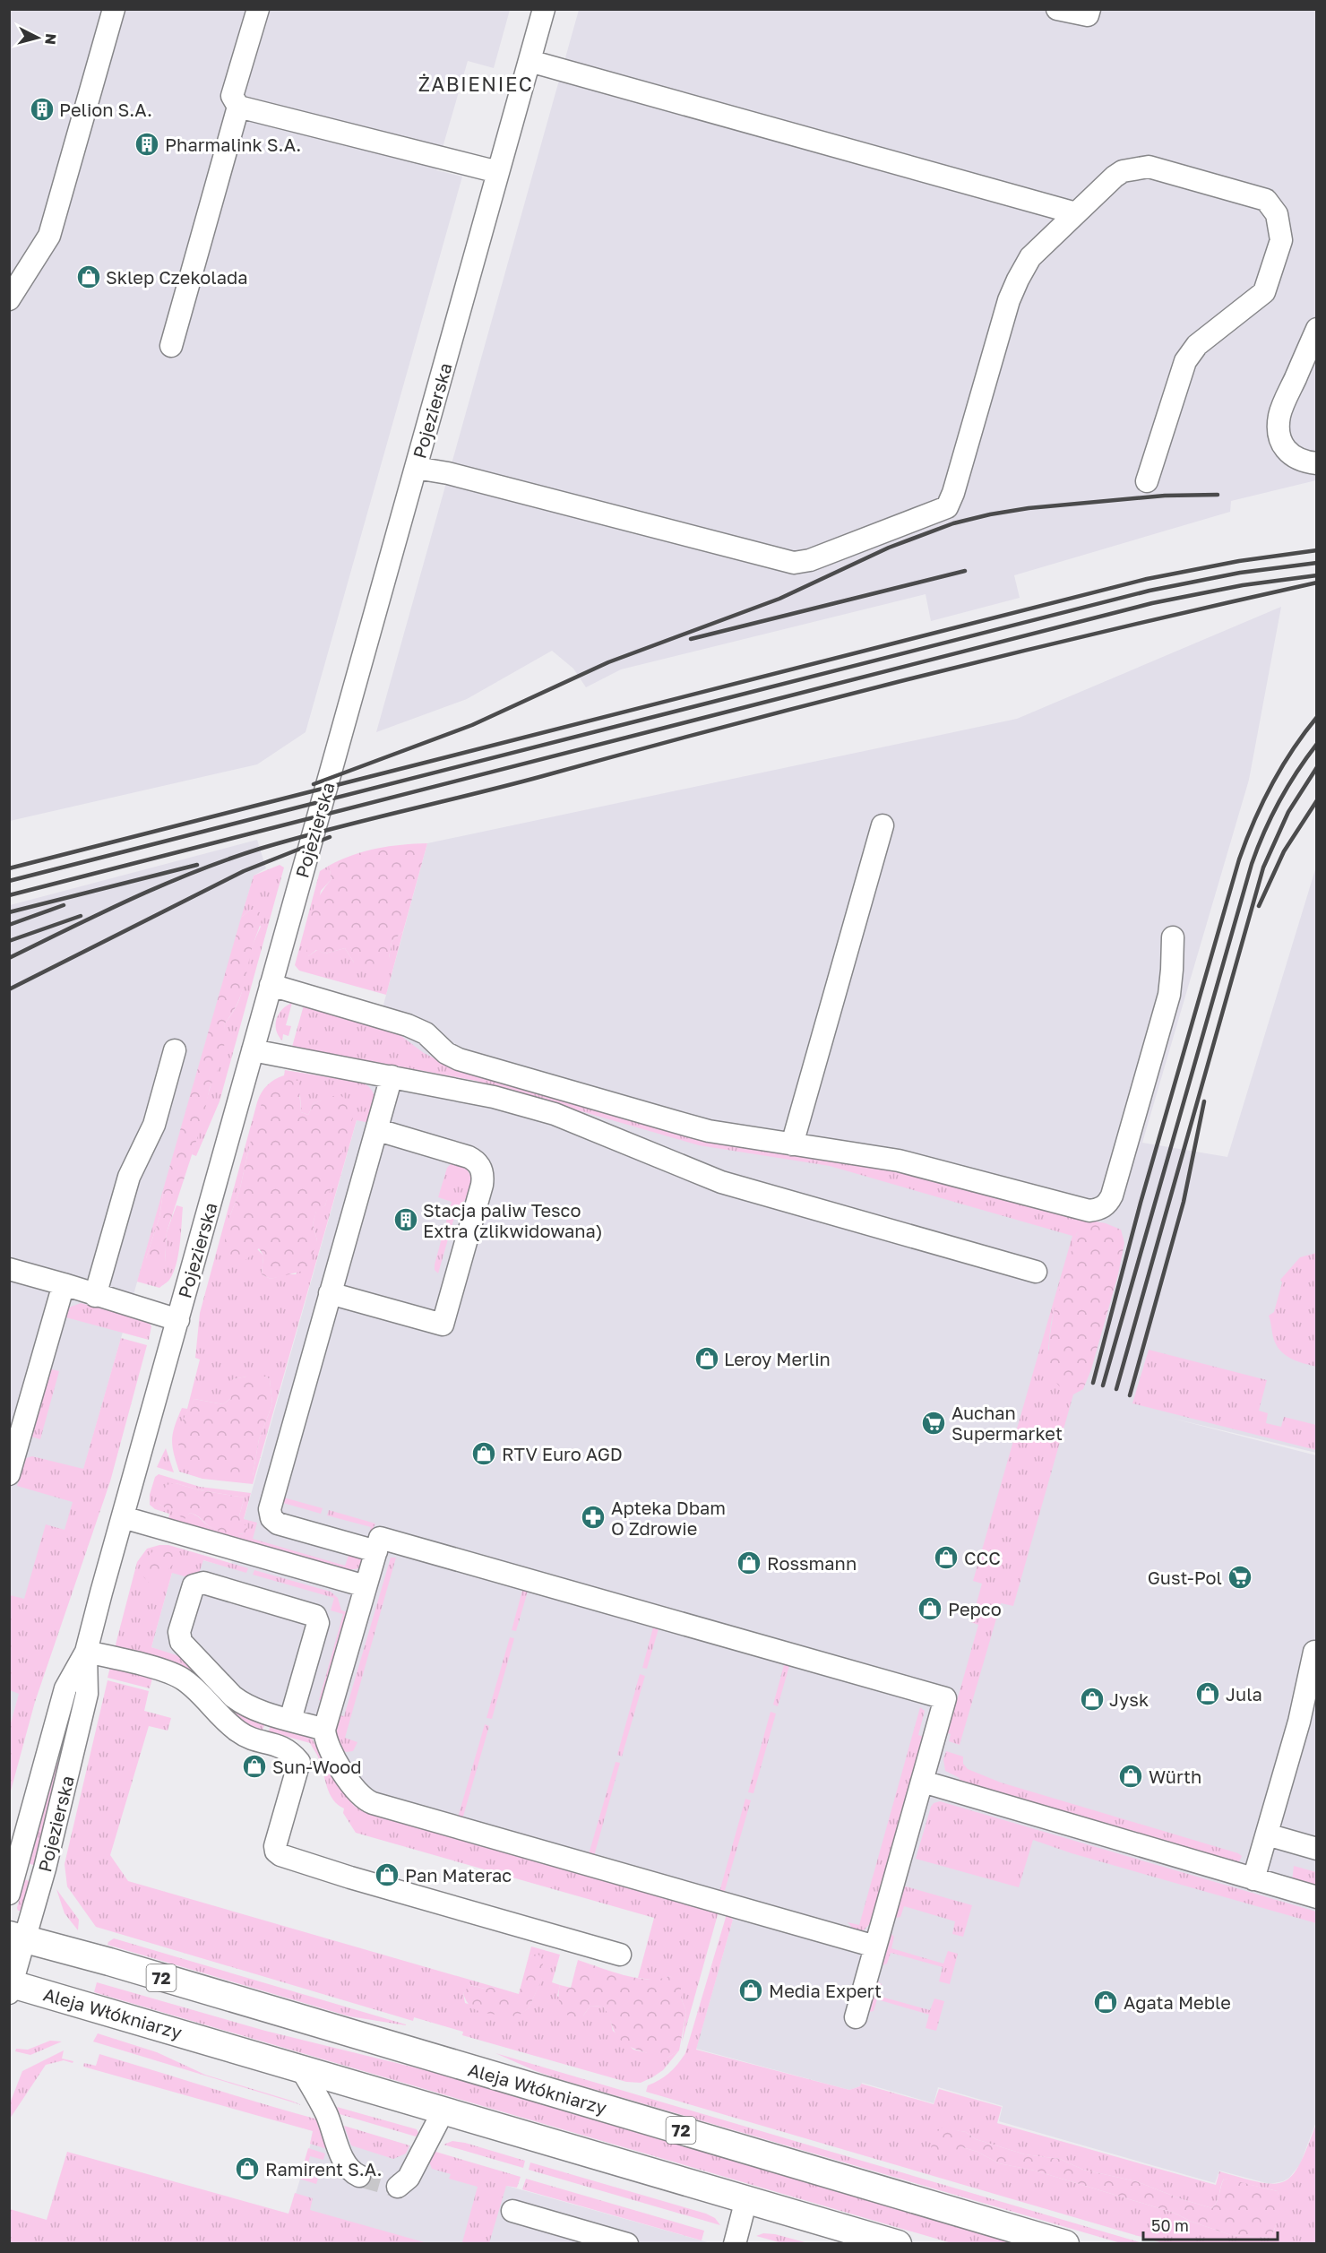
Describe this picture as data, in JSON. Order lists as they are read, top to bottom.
{
  "streets": {
    "main road": ["72", "Aleja Włókniarzy"],
    "street": ["Pojezierska"]
  },
  "crossings": [
    ["Pojezierska", "Aleja Włókniarzy"]
  ],
  "districts": ["ŻABIENIEC"],
  "places": {
    "building": ["Pelion S.A.", "Pharmalink S.A.", "Stacja paliw Tesco Extra (zlikwidowana)"],
    "shop": [
      "Sklep Czekolada",
      "Leroy Merlin",
      "RTV Euro AGD",
      "CCC",
      "Rossmann",
      "Pepco",
      "Jula",
      "Jysk",
      "Sun-Wood",
      "Würth",
      "Pan Materac",
      "Media Expert",
      "Agata Meble",
      "Ramirent S.A."
    ],
    "supermarket": ["Auchan Supermarket", "Gust-Pol"],
    "pharmacy": ["Apteka Dbam O Zdrowie"]
  },
  "scale_bar": "50 m",
  "north": "right"
}
